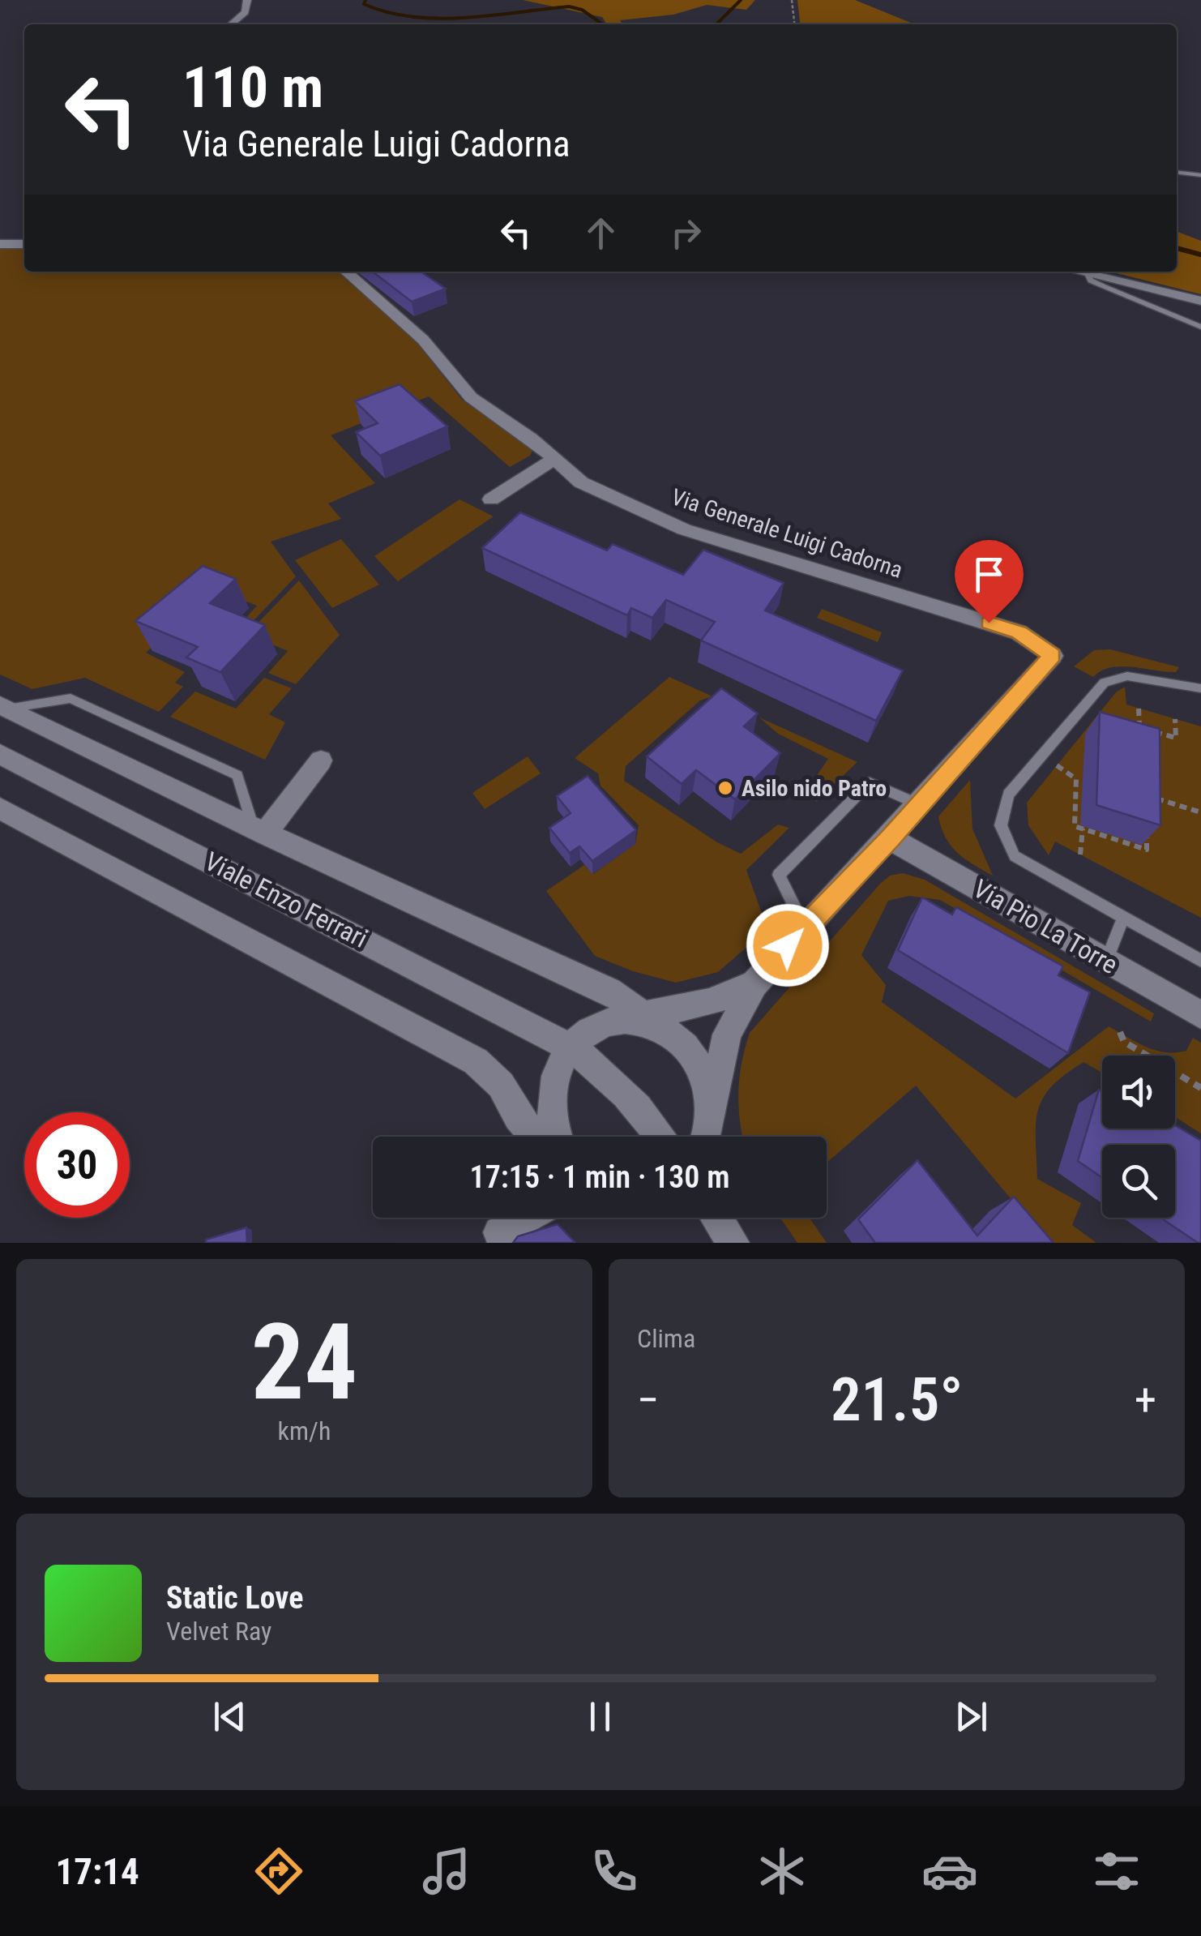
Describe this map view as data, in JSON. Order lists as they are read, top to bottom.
{
  "streets": {
    "street": ["Via Generale Luigi Cadorna", "Viale Enzo Ferrari", "Via Pio La Torre"]
  },
  "places": ["Asilo nido Patro"],
  "page": {
    "turn": ["110 m", "Via Generale Luigi Cadorna"],
    "limit": "30",
    "trip": "17:15 · 1 min · 130 m",
    "tile": [
      ["24", "km/h"],
      "Clima"
    ],
    "heat": ["−", "21.5°", "+"],
    "song": ["Static Love", "Velvet Ray"],
    "tabs": "17:14"
  }
}
